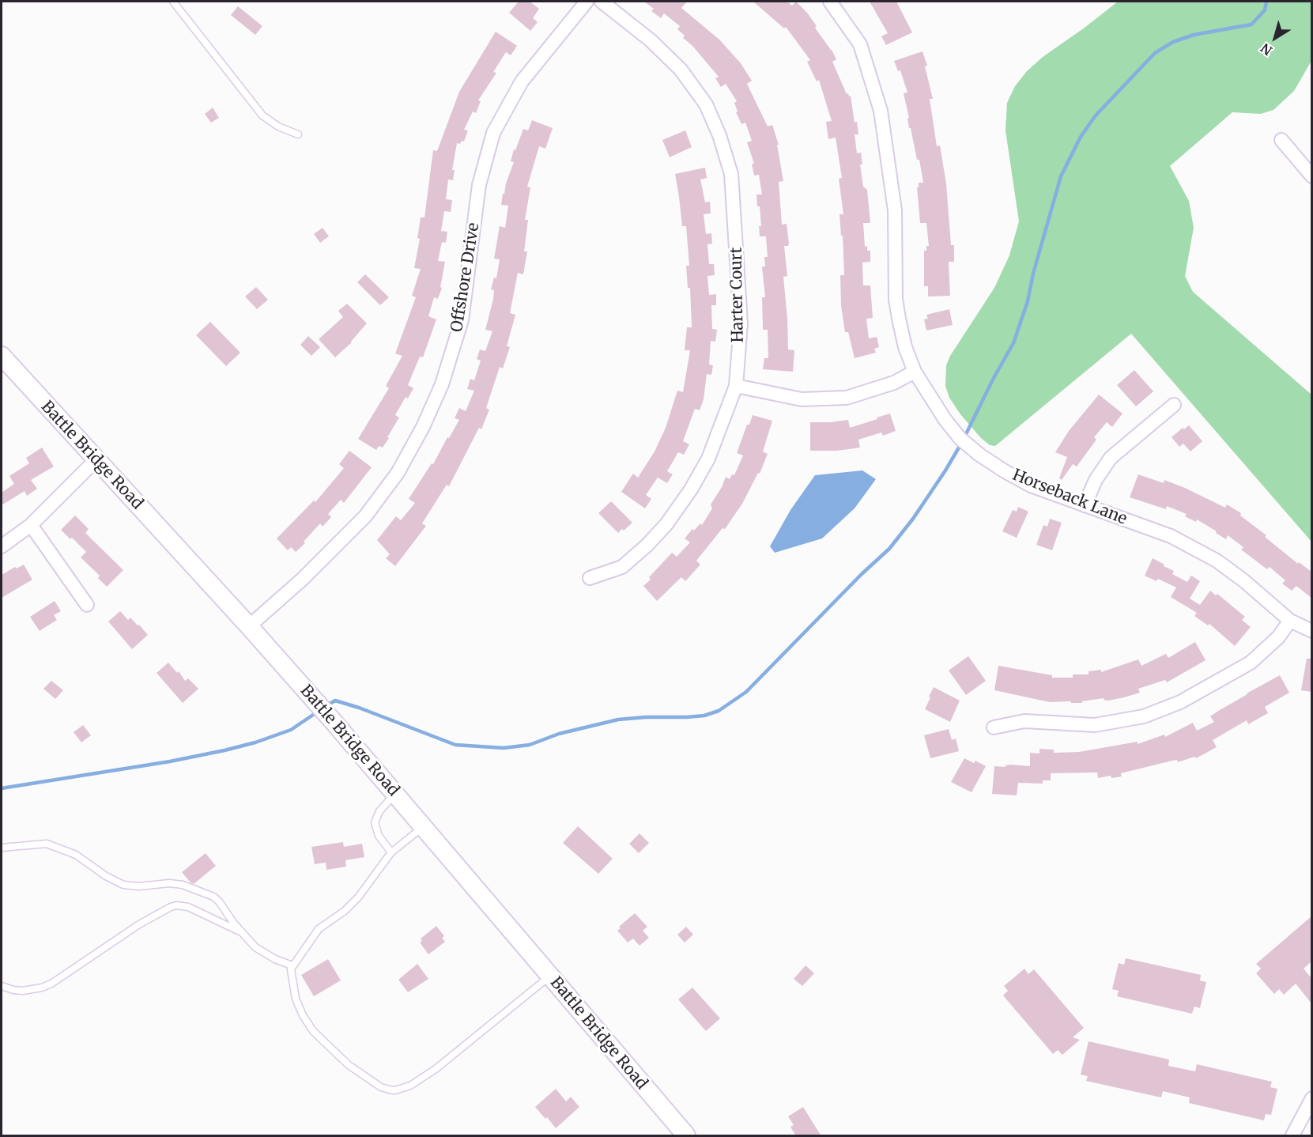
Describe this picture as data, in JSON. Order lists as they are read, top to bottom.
{
  "streets": {
    "street": [
      "Offshore Drive",
      "Harter Court",
      "Battle Bridge Road",
      "Horseback Lane"
    ]
  },
  "crossings": [
    ["Offshore Drive", "Battle Bridge Road"]
  ],
  "north": "bottom left"
}
